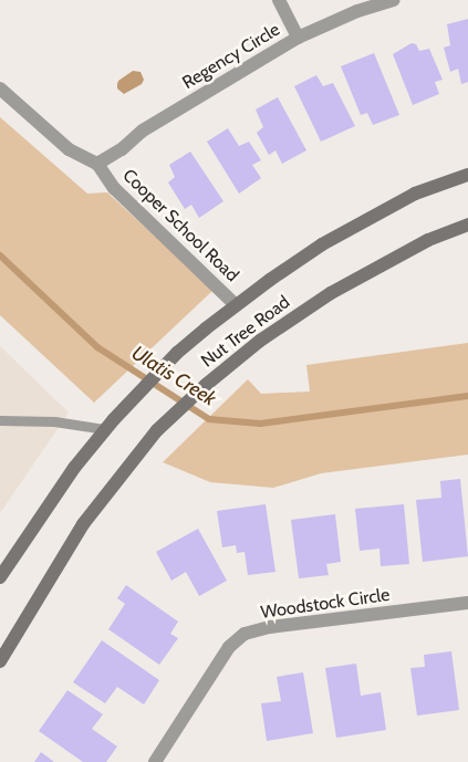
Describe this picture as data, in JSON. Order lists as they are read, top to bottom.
{
  "streets": {
    "main road": ["Nut Tree Road"],
    "street": ["Regency Circle", "Cooper School Road", "Woodstock Circle"]
  },
  "crossings": [
    ["Regency Circle", "Cooper School Road"],
    ["Cooper School Road", "Nut Tree Road"]
  ],
  "water": ["Ulatis Creek"]
}
